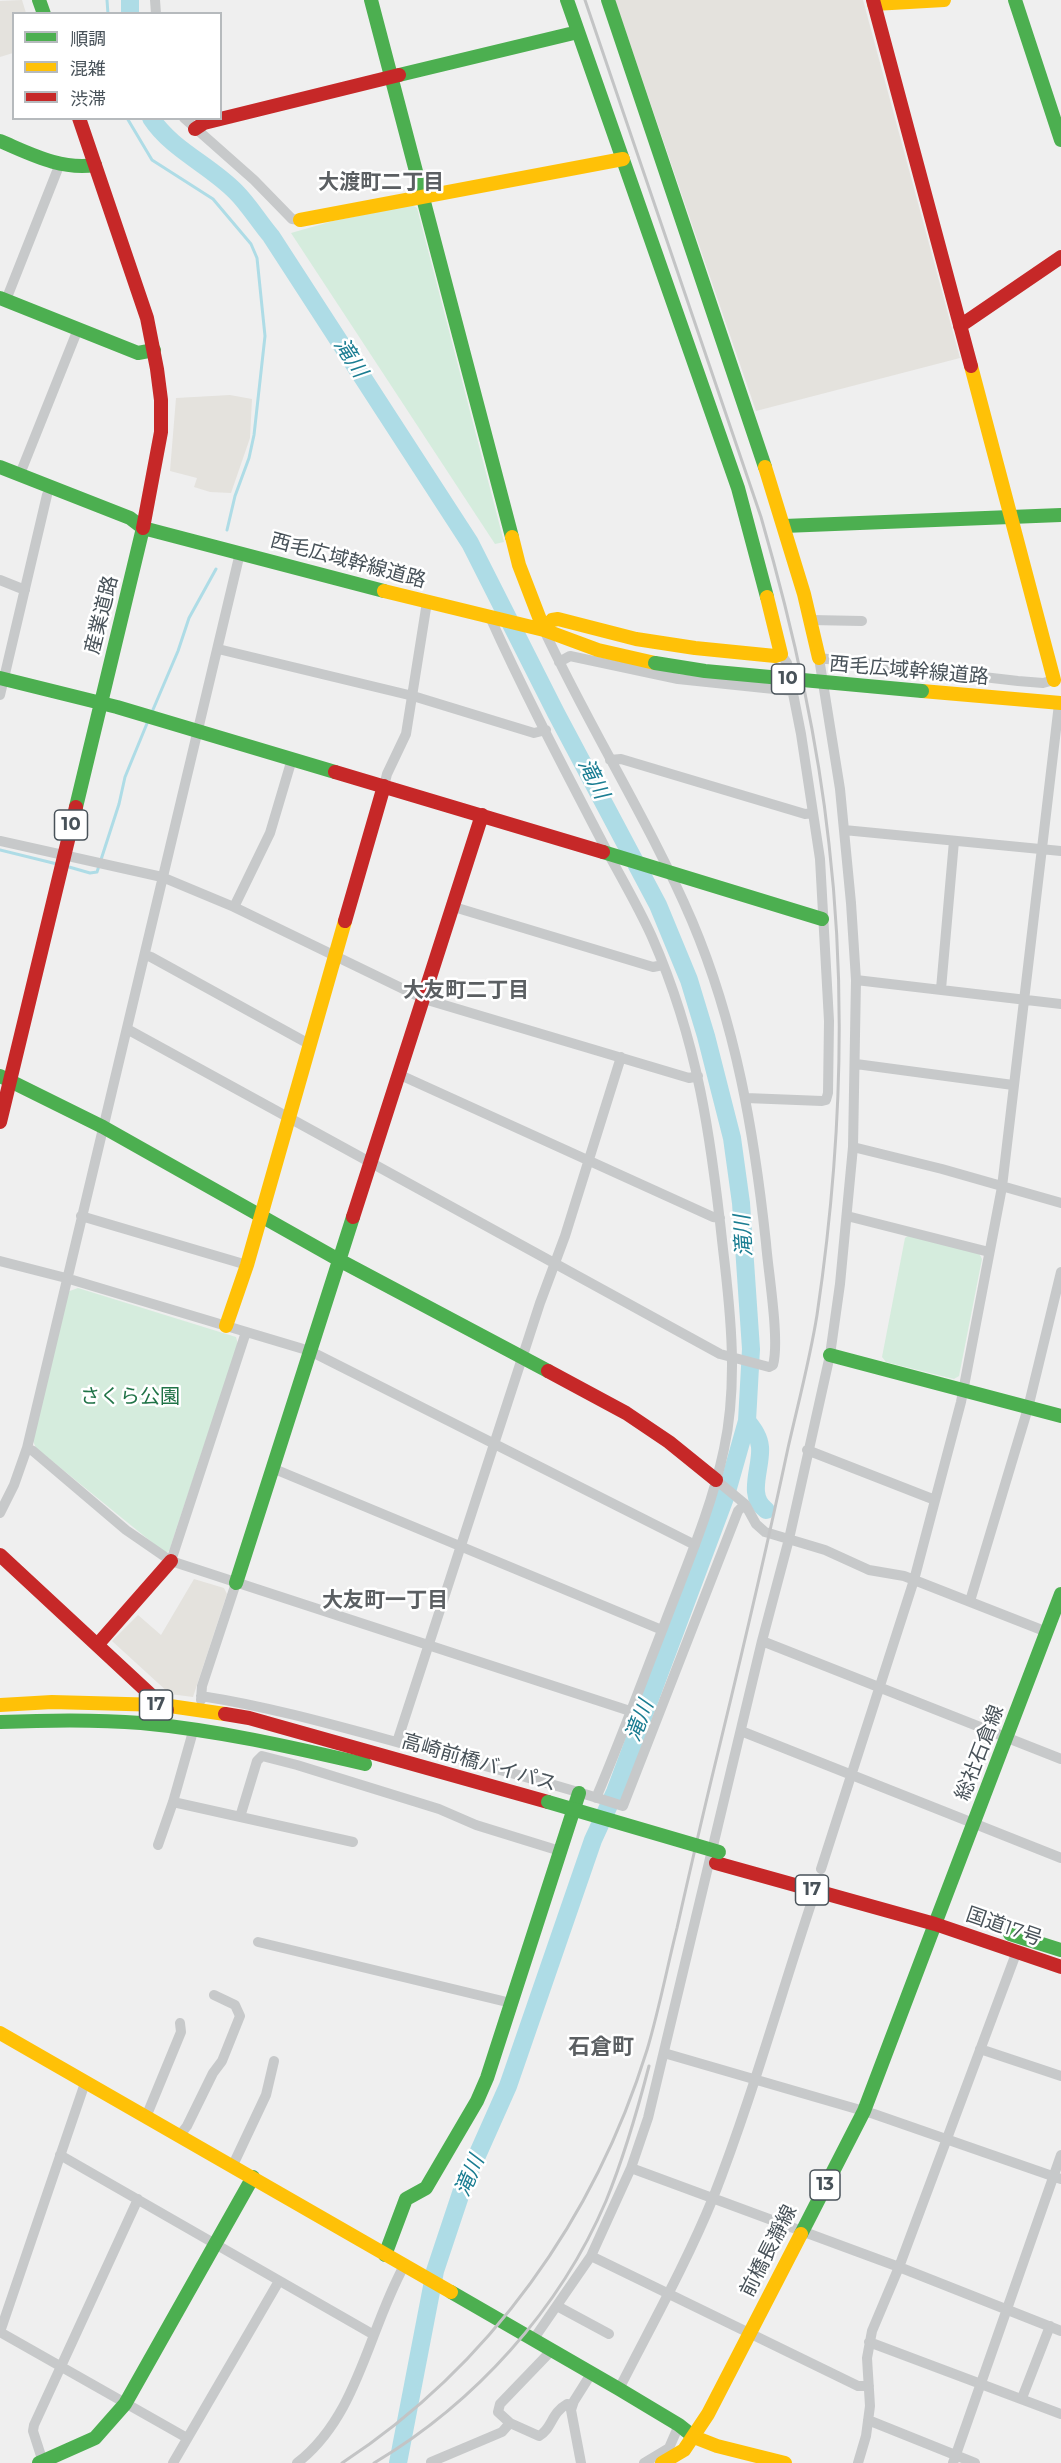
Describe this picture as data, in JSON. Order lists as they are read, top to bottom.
{
  "streets": {
    "main road": [
      "西毛広域幹線道路",
      "産業道路",
      "10",
      "17",
      "総社石倉線",
      "高崎前橋バイパス",
      "国道17号",
      "13",
      "前橋長瀞線"
    ]
  },
  "crossings": [
    ["西毛広域幹線道路", "産業道路"],
    ["総社石倉線", "高崎前橋バイパス"],
    ["総社石倉線", "国道17号"],
    ["総社石倉線", "前橋長瀞線"],
    ["高崎前橋バイパス", "国道17号"],
    ["高崎前橋バイパス", "前橋長瀞線"],
    ["国道17号", "前橋長瀞線"]
  ],
  "districts": [
    "大渡町二丁目",
    "大友町二丁目",
    "大友町一丁目",
    "石倉町"
  ],
  "water": ["滝川"],
  "parks": ["さくら公園"],
  "legend": ["順調", "混雑", "渋滞"]
}
